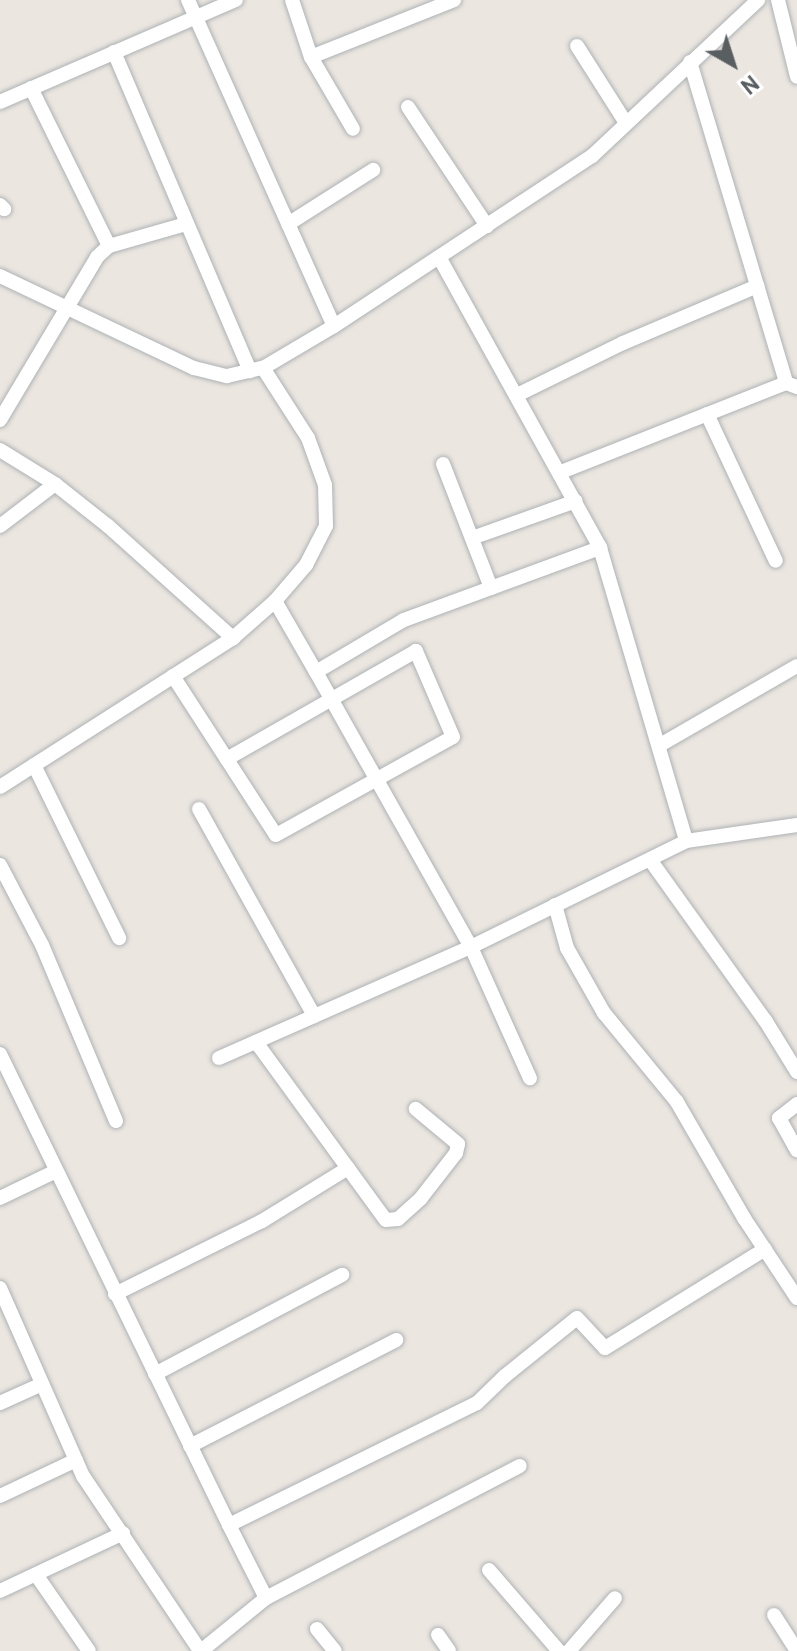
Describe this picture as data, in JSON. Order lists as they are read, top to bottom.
{
  "north": "bottom right"
}
